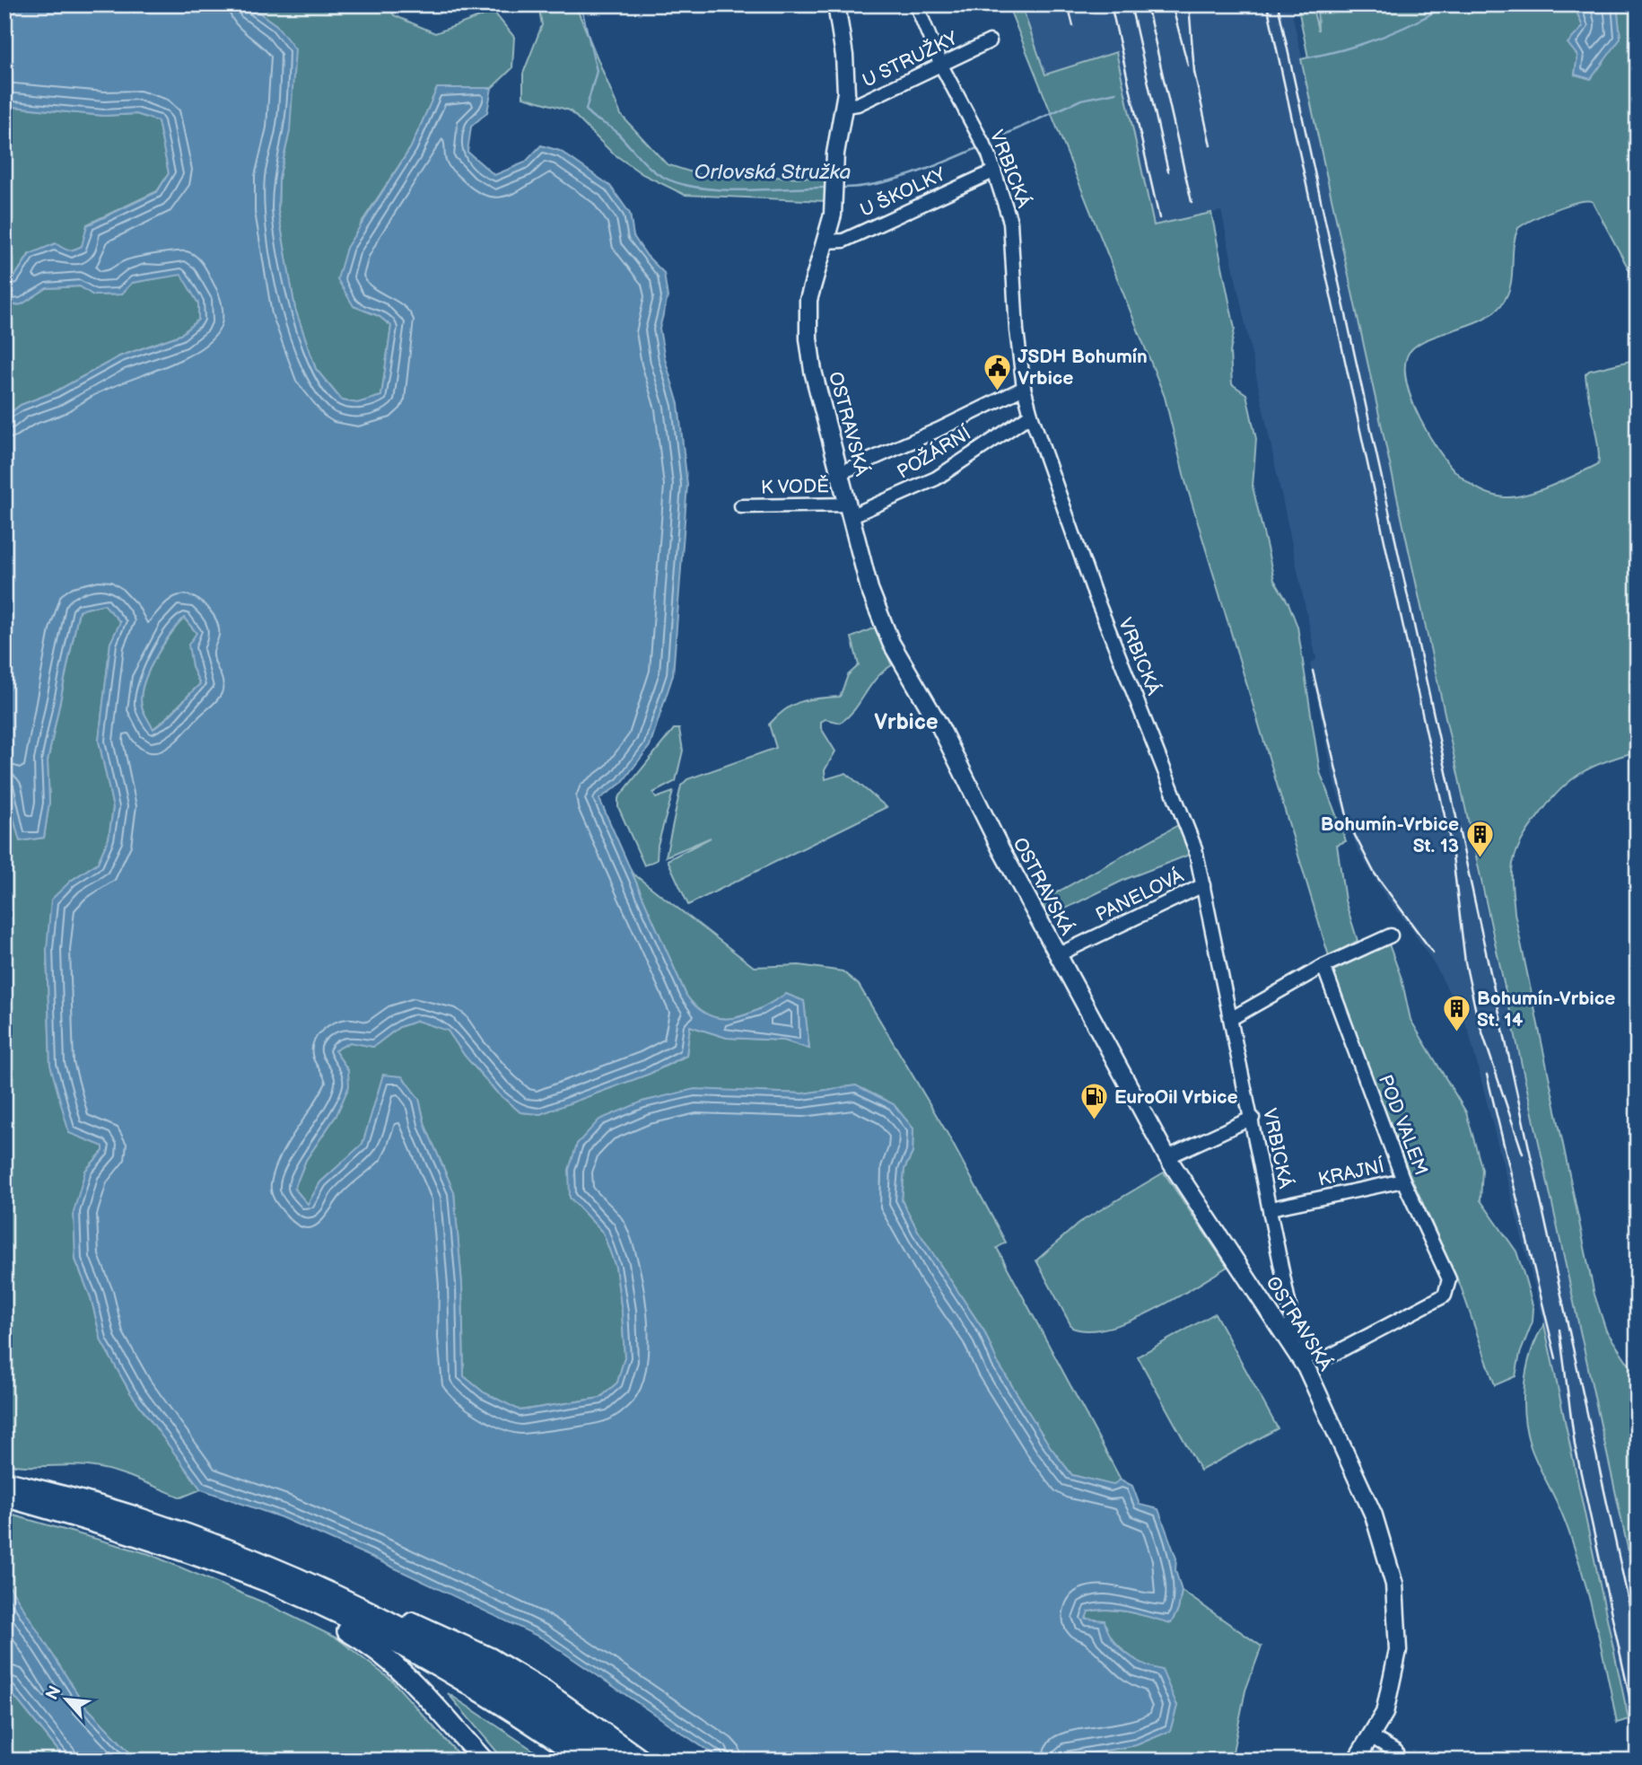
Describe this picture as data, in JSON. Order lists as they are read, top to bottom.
{
  "streets": {
    "main road": ["OSTRAVSKÁ"],
    "street": [
      "U STRUŽKY",
      "VRBICKÁ",
      "U ŠKOLKY",
      "POŽÁRNÍ",
      "K VODĚ",
      "PANELOVÁ",
      "POD VALEM",
      "KRAJNÍ"
    ]
  },
  "crossings": [
    ["U STRUŽKY", "VRBICKÁ"],
    ["U STRUŽKY", "OSTRAVSKÁ"],
    ["VRBICKÁ", "U ŠKOLKY"],
    ["VRBICKÁ", "OSTRAVSKÁ"],
    ["VRBICKÁ", "POŽÁRNÍ"],
    ["VRBICKÁ", "PANELOVÁ"],
    ["VRBICKÁ", "POD VALEM"],
    ["VRBICKÁ", "KRAJNÍ"],
    ["U ŠKOLKY", "OSTRAVSKÁ"],
    ["OSTRAVSKÁ", "POŽÁRNÍ"],
    ["OSTRAVSKÁ", "K VODĚ"],
    ["OSTRAVSKÁ", "PANELOVÁ"],
    ["OSTRAVSKÁ", "POD VALEM"],
    ["POŽÁRNÍ", "K VODĚ"],
    ["POD VALEM", "KRAJNÍ"]
  ],
  "districts": ["Vrbice"],
  "water": ["Orlovská Stružka"],
  "places": {
    "public building": ["JSDH Bohumín Vrbice"],
    "building": ["Bohumín-Vrbice St. 13", "Bohumín-Vrbice St. 14"],
    "fuel station": ["EuroOil Vrbice"]
  },
  "north": "top left"
}
